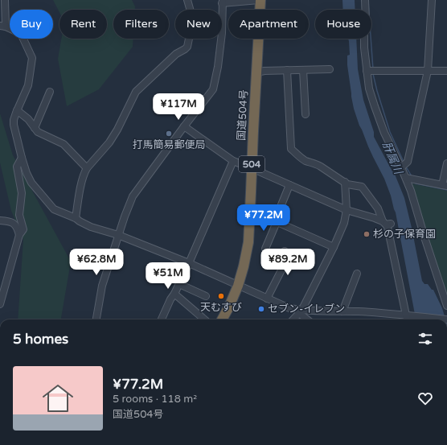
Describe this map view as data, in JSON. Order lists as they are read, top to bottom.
{
  "streets": {
    "highway": ["国道504号", "504"]
  },
  "water": ["肝属川"],
  "places": [
    "打馬簡易郵便局",
    "杉の子保育園",
    "天むすび",
    "セブン-イレブン"
  ],
  "page": {
    "chip": [
      "Buy",
      "Rent",
      "Filters",
      "New",
      "Apartment",
      "House"
    ],
    "price": [
      "¥117M",
      "¥77.2M",
      "¥62.8M",
      "¥89.2M",
      "¥51M"
    ],
    "heading": "5 homes",
    "list": [
      {
        "name": "¥77.2M",
        "note": "5 rooms · 118 m² · 国道504号"
      }
    ]
  }
}
